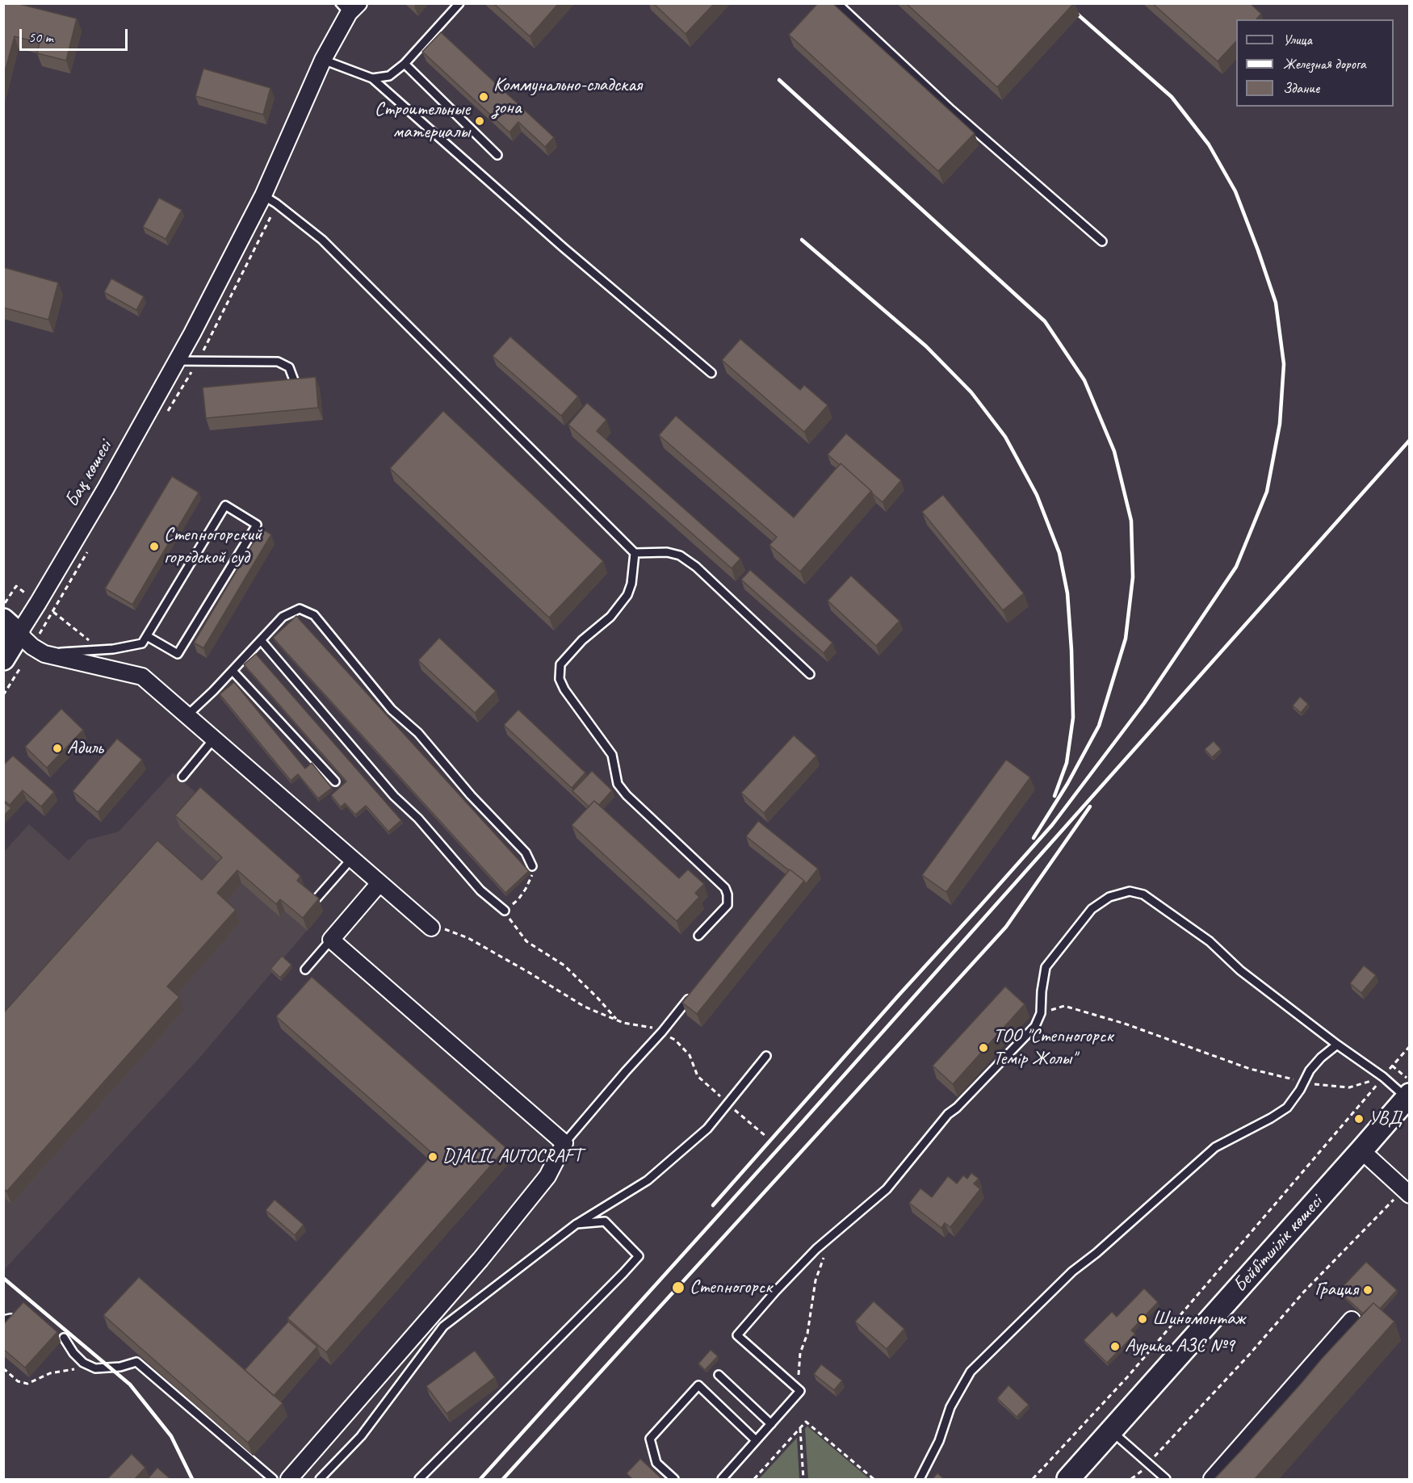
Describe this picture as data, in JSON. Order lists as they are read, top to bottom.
{
  "streets": {
    "street": ["Бақ көшесі", "Бейбітшілік көшесі"]
  },
  "places": [
    "Коммунально-сладская зона",
    "Строительные материалы",
    "Степногорский городской суд",
    "Адиль",
    "ТОО \"Степногорск Темiр Жолы\"",
    "УВД",
    "DJALIL AUTOCRAFT",
    "Степногорск",
    "Грация",
    "Шиномонтаж",
    "Аурика АЗС №9"
  ],
  "legend": ["Улица", "Железная дорога", "Здание"],
  "scale_bar": "50 m"
}
